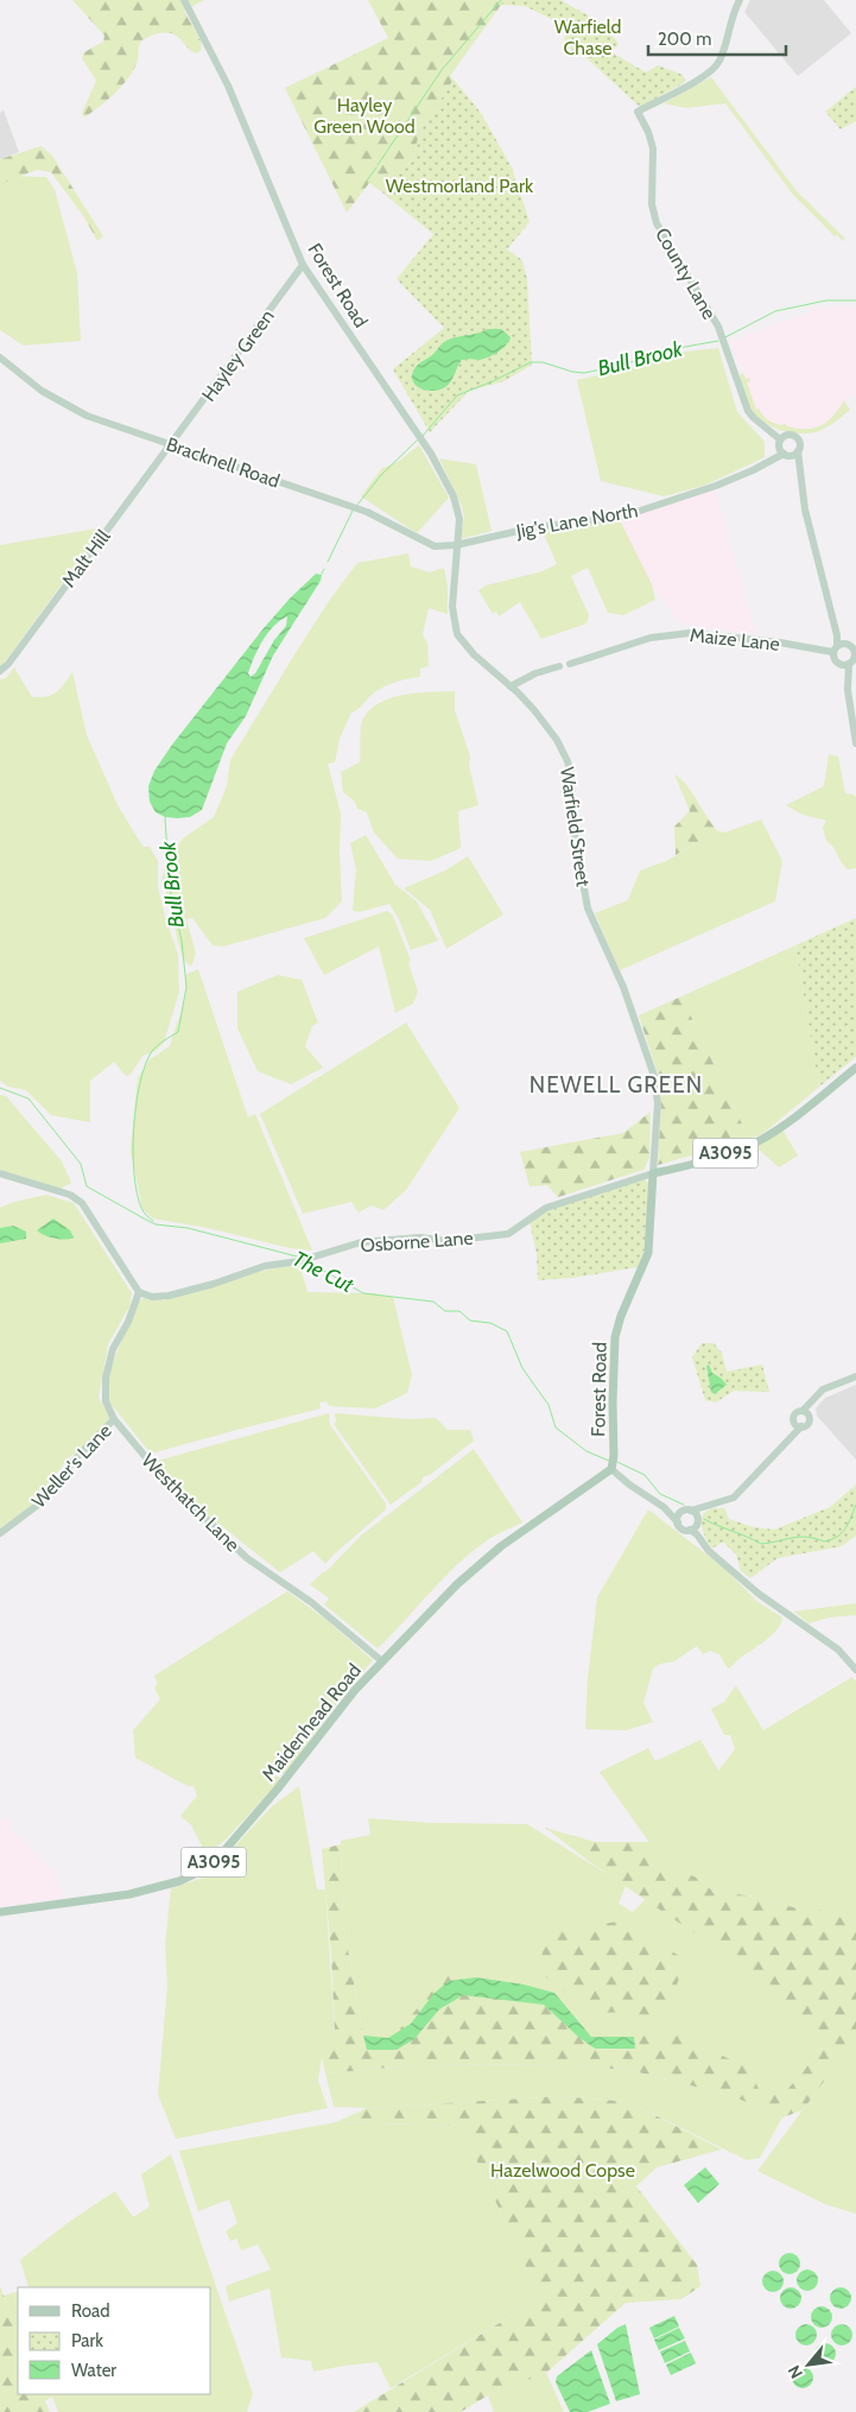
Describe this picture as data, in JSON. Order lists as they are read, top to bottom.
{
  "streets": {
    "main road": ["Forest Road", "A3095", "Maidenhead Road"],
    "street": [
      "County Lane",
      "Hayley Green",
      "Bracknell Road",
      "Jig's Lane North",
      "Malt Hill",
      "Maize Lane",
      "Warfield Street",
      "Osborne Lane",
      "Weller's Lane",
      "Westhatch Lane"
    ]
  },
  "crossings": [
    ["County Lane", "Jig's Lane North"],
    ["Forest Road", "Hayley Green"],
    ["Forest Road", "Bracknell Road"],
    ["Forest Road", "Jig's Lane North"],
    ["Forest Road", "Warfield Street"],
    ["Forest Road", "A3095"],
    ["Forest Road", "Osborne Lane"],
    ["Forest Road", "Maidenhead Road"],
    ["Hayley Green", "Bracknell Road"],
    ["Hayley Green", "Malt Hill"],
    ["Bracknell Road", "Jig's Lane North"],
    ["Bracknell Road", "Malt Hill"],
    ["Bracknell Road", "Warfield Street"],
    ["Jig's Lane North", "Warfield Street"],
    ["Warfield Street", "A3095"],
    ["Warfield Street", "Osborne Lane"],
    ["A3095", "Osborne Lane"],
    ["Osborne Lane", "Westhatch Lane"],
    ["Weller's Lane", "Westhatch Lane"],
    ["Westhatch Lane", "Maidenhead Road"]
  ],
  "districts": ["NEWELL GREEN"],
  "water": ["Bull Brook", "The Cut"],
  "parks": [
    "Warfield Chase",
    "Hayley Green Wood",
    "Westmorland Park",
    "Hazelwood Copse"
  ],
  "legend": ["Road", "Park", "Water"],
  "scale_bar": "200 m",
  "north": "bottom left"
}
